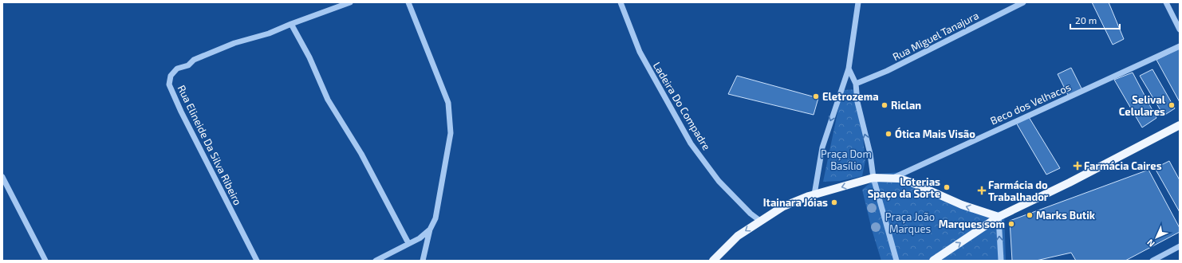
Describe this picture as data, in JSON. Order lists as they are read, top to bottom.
{
  "streets": {
    "street": [
      "Rua Miguel Tanajura",
      "Beco dos Velhacos",
      "Ladeira Do Compadre",
      "Rua Elineide Da Silva Ribeiro"
    ]
  },
  "parks": ["Praça Dom Basílio", "Praça João Marques"],
  "places": {
    "other": [
      "Eletrozema",
      "Riclan",
      "Selival Celulares",
      "Ótica Mais Visão",
      "Loterias Spaço da Sorte",
      "Itainara Jóias",
      "Marks Butik",
      "Marques som"
    ],
    "health": ["Farmácia Caires", "Farmácia do Trabalhador"]
  },
  "scale_bar": "20 m",
  "north": "bottom left"
}
